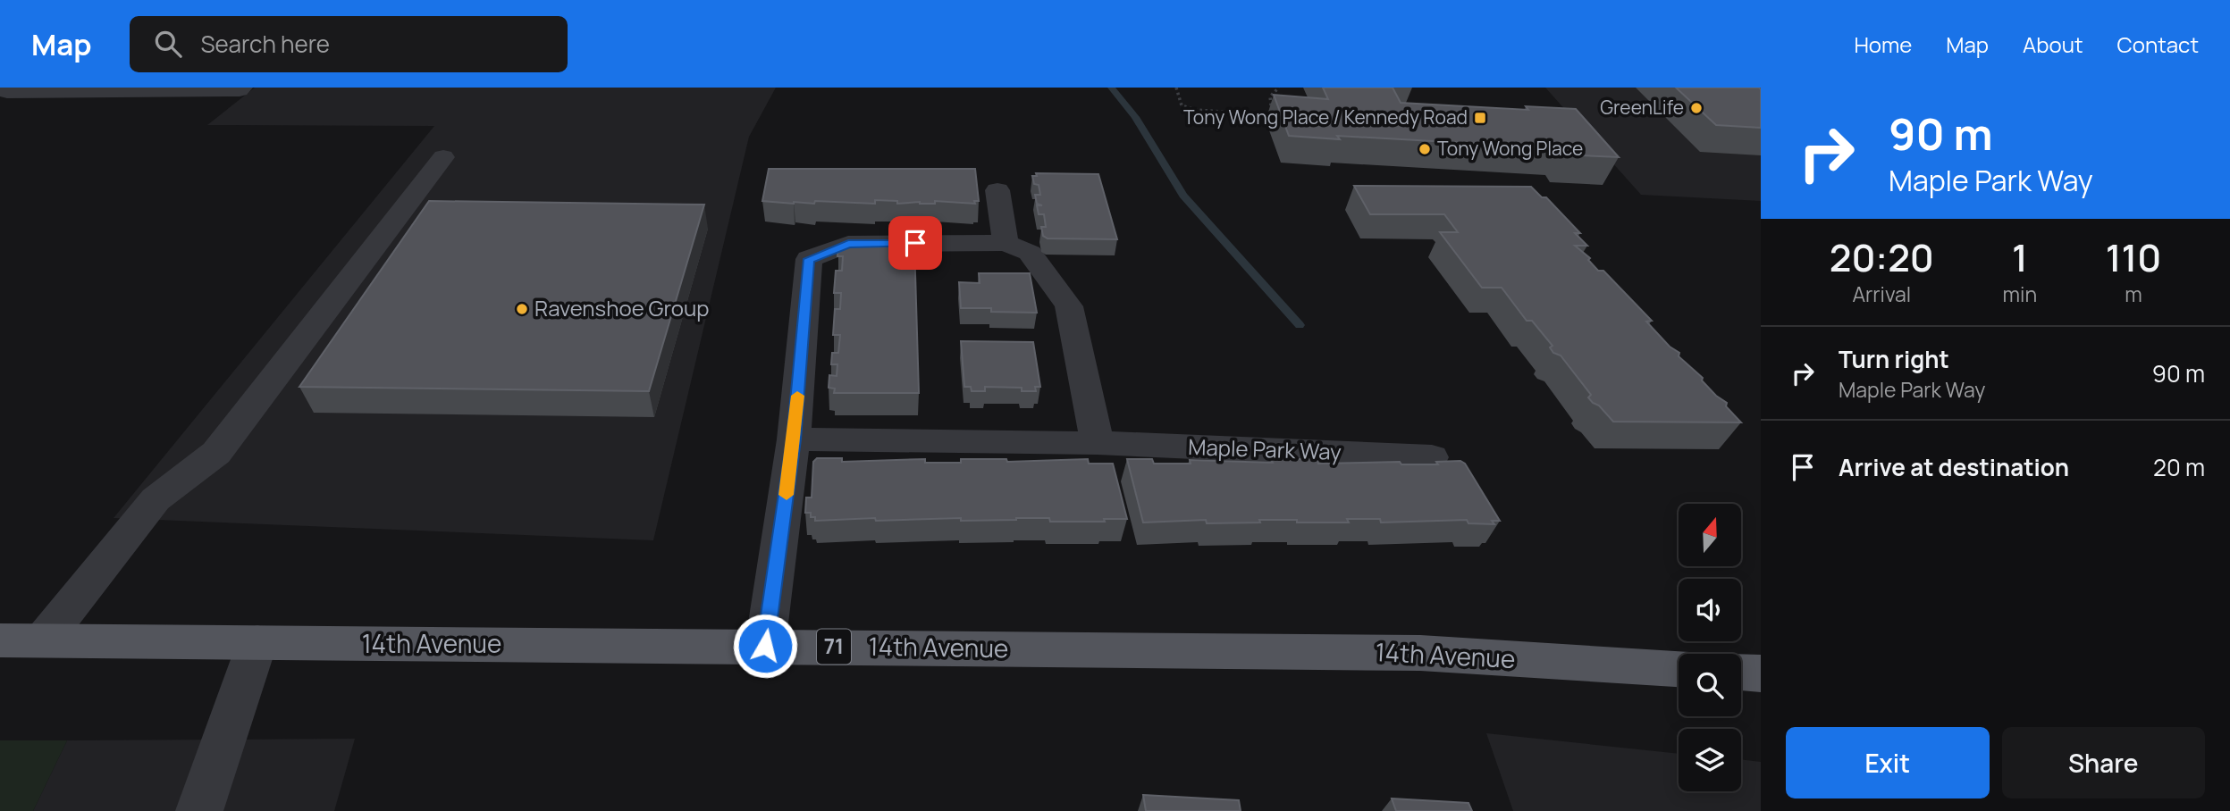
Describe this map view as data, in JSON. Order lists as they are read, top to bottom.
{
  "streets": {
    "main road": ["14th Avenue", "71"],
    "street": ["Maple Park Way"]
  },
  "places": {
    "other": ["GreenLife", "Tony Wong Place", "Ravenshoe Group"],
    "transit": ["Tony Wong Place / Kennedy Road"]
  },
  "north": "top",
  "page": {
    "header": "Map",
    "search": "Search here",
    "nav": [
      "Home",
      "Map",
      "About",
      "Contact"
    ],
    "turn": ["90 m", "Maple Park Way"],
    "eta": [
      "20:20",
      "Arrival",
      "1",
      "min",
      "110",
      "m"
    ],
    "list": [
      {
        "name": "Turn right",
        "note": "Maple Park Way",
        "value": "90 m"
      },
      {
        "name": "Arrive at destination",
        "value": "20 m"
      }
    ],
    "buttons": ["Exit", "Share"]
  }
}
